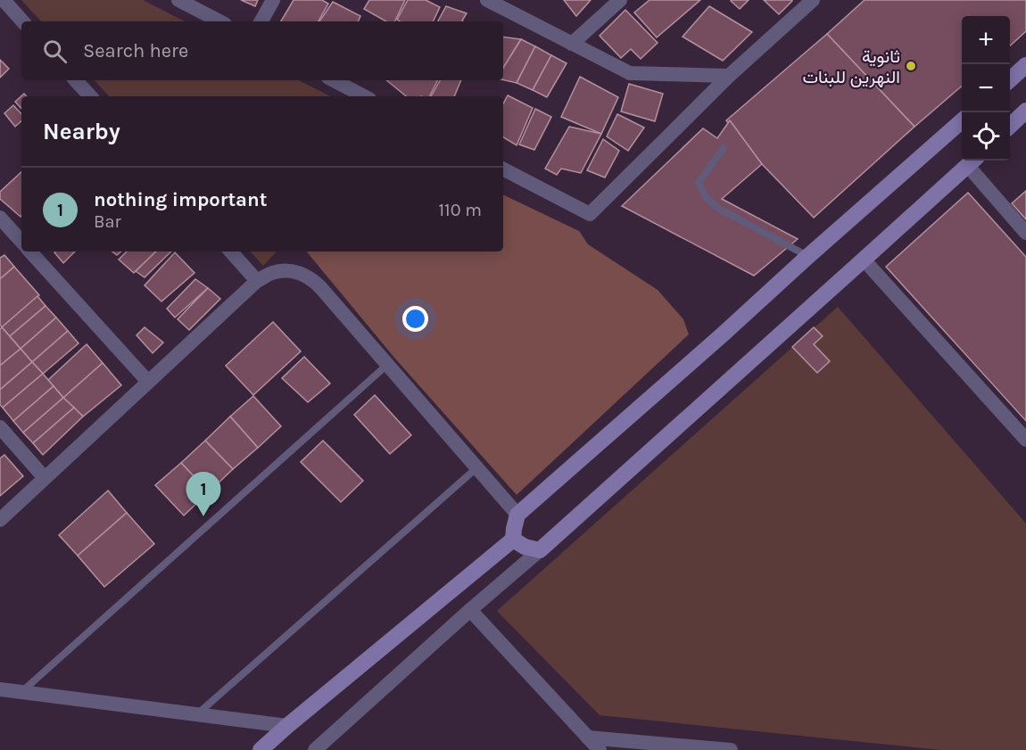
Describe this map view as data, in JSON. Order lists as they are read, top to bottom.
{
  "places": ["ثانوية النهرين للبنات"],
  "page": {
    "map_buttons": ["+", "−"],
    "search": "Search here",
    "heading": "Nearby",
    "list": [
      {
        "mark": "1",
        "name": "nothing important",
        "note": "Bar",
        "value": "110 m"
      }
    ],
    "pins": "1"
  }
}
